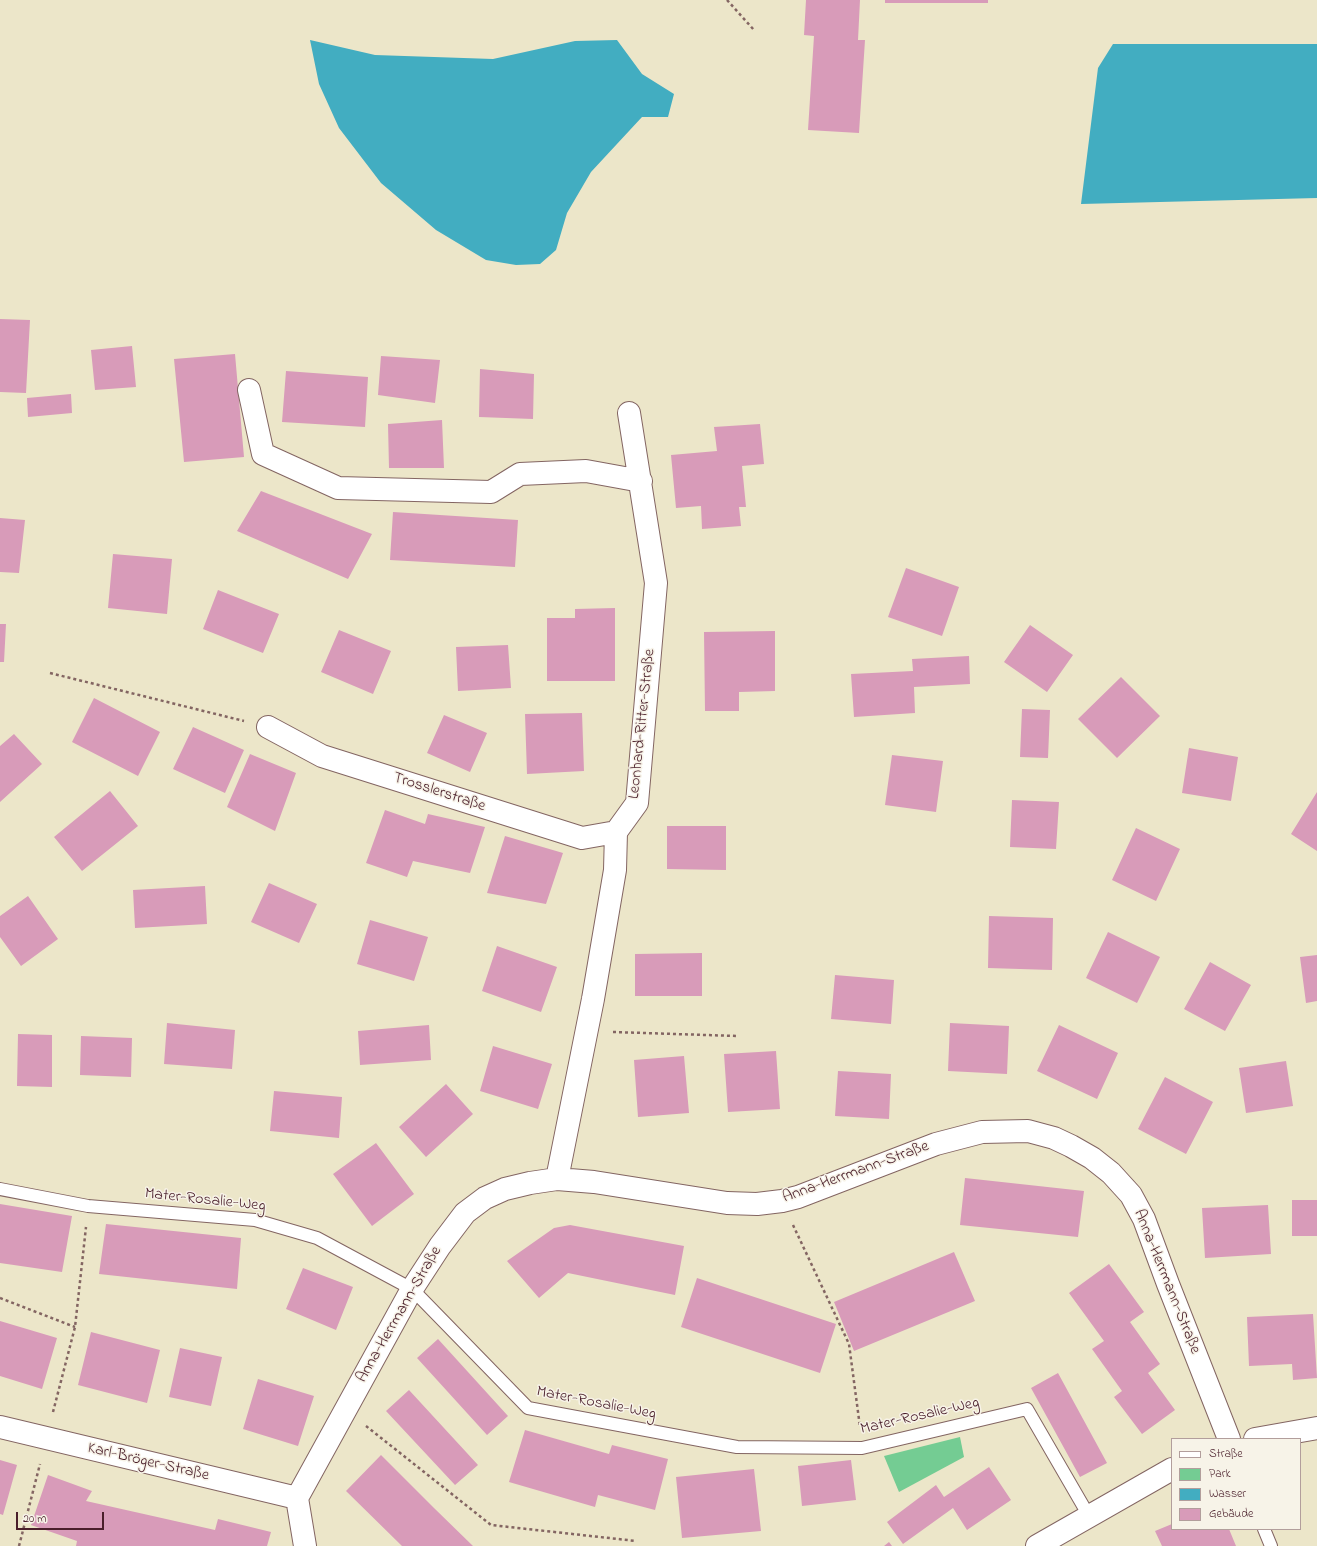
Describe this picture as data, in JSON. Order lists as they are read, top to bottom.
{
  "streets": {
    "street": [
      "Leonhard-Ritter-Straße",
      "Trosslerstraße",
      "Anna-Herrmann-Straße",
      "Karl-Bröger-Straße"
    ],
    "lane": ["Mater-Rosalie-Weg"]
  },
  "crossings": [
    ["Leonhard-Ritter-Straße", "Trosslerstraße"],
    ["Anna-Herrmann-Straße", "Mater-Rosalie-Weg"],
    ["Anna-Herrmann-Straße", "Karl-Bröger-Straße"]
  ],
  "legend": [
    "Straße",
    "Park",
    "Wasser",
    "Gebäude"
  ],
  "scale_bar": "20 m"
}
